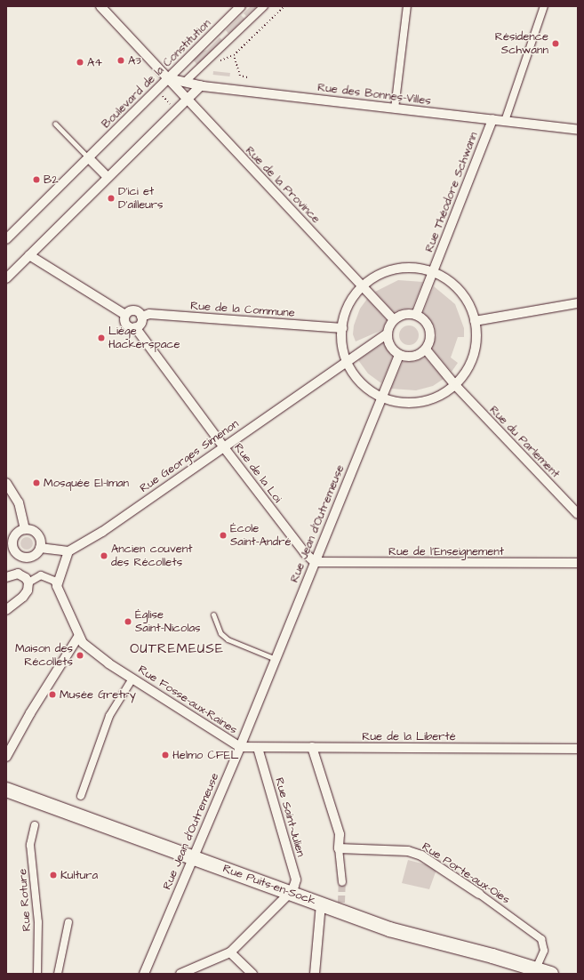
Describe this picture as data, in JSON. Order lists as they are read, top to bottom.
{
  "streets": {
    "main road": ["Rue Puits-en-Sock"],
    "street": [
      "Boulevard de la Constitution",
      "Rue des Bonnes-Villes",
      "Rue de la Province",
      "Rue Théodore Schwann",
      "Rue de la Commune",
      "Rue du Parlement",
      "Rue Georges Simenon",
      "Rue de la Loi",
      "Rue Jean d'Outremeuse",
      "Rue de l'Enseignement",
      "Rue Fosse-aux-Raines",
      "Rue de la Liberté",
      "Rue Saint-Julien",
      "Rue Porte-aux-Oies",
      "Rue Roture"
    ]
  },
  "crossings": [
    ["Boulevard de la Constitution", "Rue des Bonnes-Villes"],
    ["Boulevard de la Constitution", "Rue de la Province"],
    ["Rue des Bonnes-Villes", "Rue de la Province"],
    ["Rue des Bonnes-Villes", "Rue Théodore Schwann"],
    ["Rue de la Province", "Rue Théodore Schwann"],
    ["Rue de la Province", "Rue du Parlement"],
    ["Rue de la Province", "Rue Georges Simenon"],
    ["Rue de la Province", "Rue Jean d'Outremeuse"],
    ["Rue Théodore Schwann", "Rue du Parlement"],
    ["Rue Théodore Schwann", "Rue Georges Simenon"],
    ["Rue Théodore Schwann", "Rue Jean d'Outremeuse"],
    ["Rue de la Commune", "Rue de la Loi"],
    ["Rue du Parlement", "Rue Georges Simenon"],
    ["Rue du Parlement", "Rue Jean d'Outremeuse"],
    ["Rue Georges Simenon", "Rue de la Loi"],
    ["Rue Georges Simenon", "Rue Jean d'Outremeuse"],
    ["Rue de la Loi", "Rue Jean d'Outremeuse"],
    ["Rue de la Loi", "Rue de l'Enseignement"],
    ["Rue Jean d'Outremeuse", "Rue de l'Enseignement"],
    ["Rue Jean d'Outremeuse", "Rue Fosse-aux-Raines"],
    ["Rue Jean d'Outremeuse", "Rue de la Liberté"],
    ["Rue Jean d'Outremeuse", "Rue Puits-en-Sock"],
    ["Rue Fosse-aux-Raines", "Rue de la Liberté"],
    ["Rue de la Liberté", "Rue Saint-Julien"],
    ["Rue Saint-Julien", "Rue Puits-en-Sock"],
    ["Rue Porte-aux-Oies", "Rue Puits-en-Sock"]
  ],
  "districts": ["OUTREMEUSE"],
  "places": [
    "Résidence Schwann",
    "A3",
    "A4",
    "B2",
    "D'ici et D'ailleurs",
    "Liège Hackerspace",
    "Mosquée El-Iman",
    "École Saint-André",
    "Ancien couvent des Récollets",
    "Église Saint-Nicolas",
    "Maison des Récollets",
    "Musée Gretry",
    "Helmo CFEL",
    "Kultura"
  ]
}
